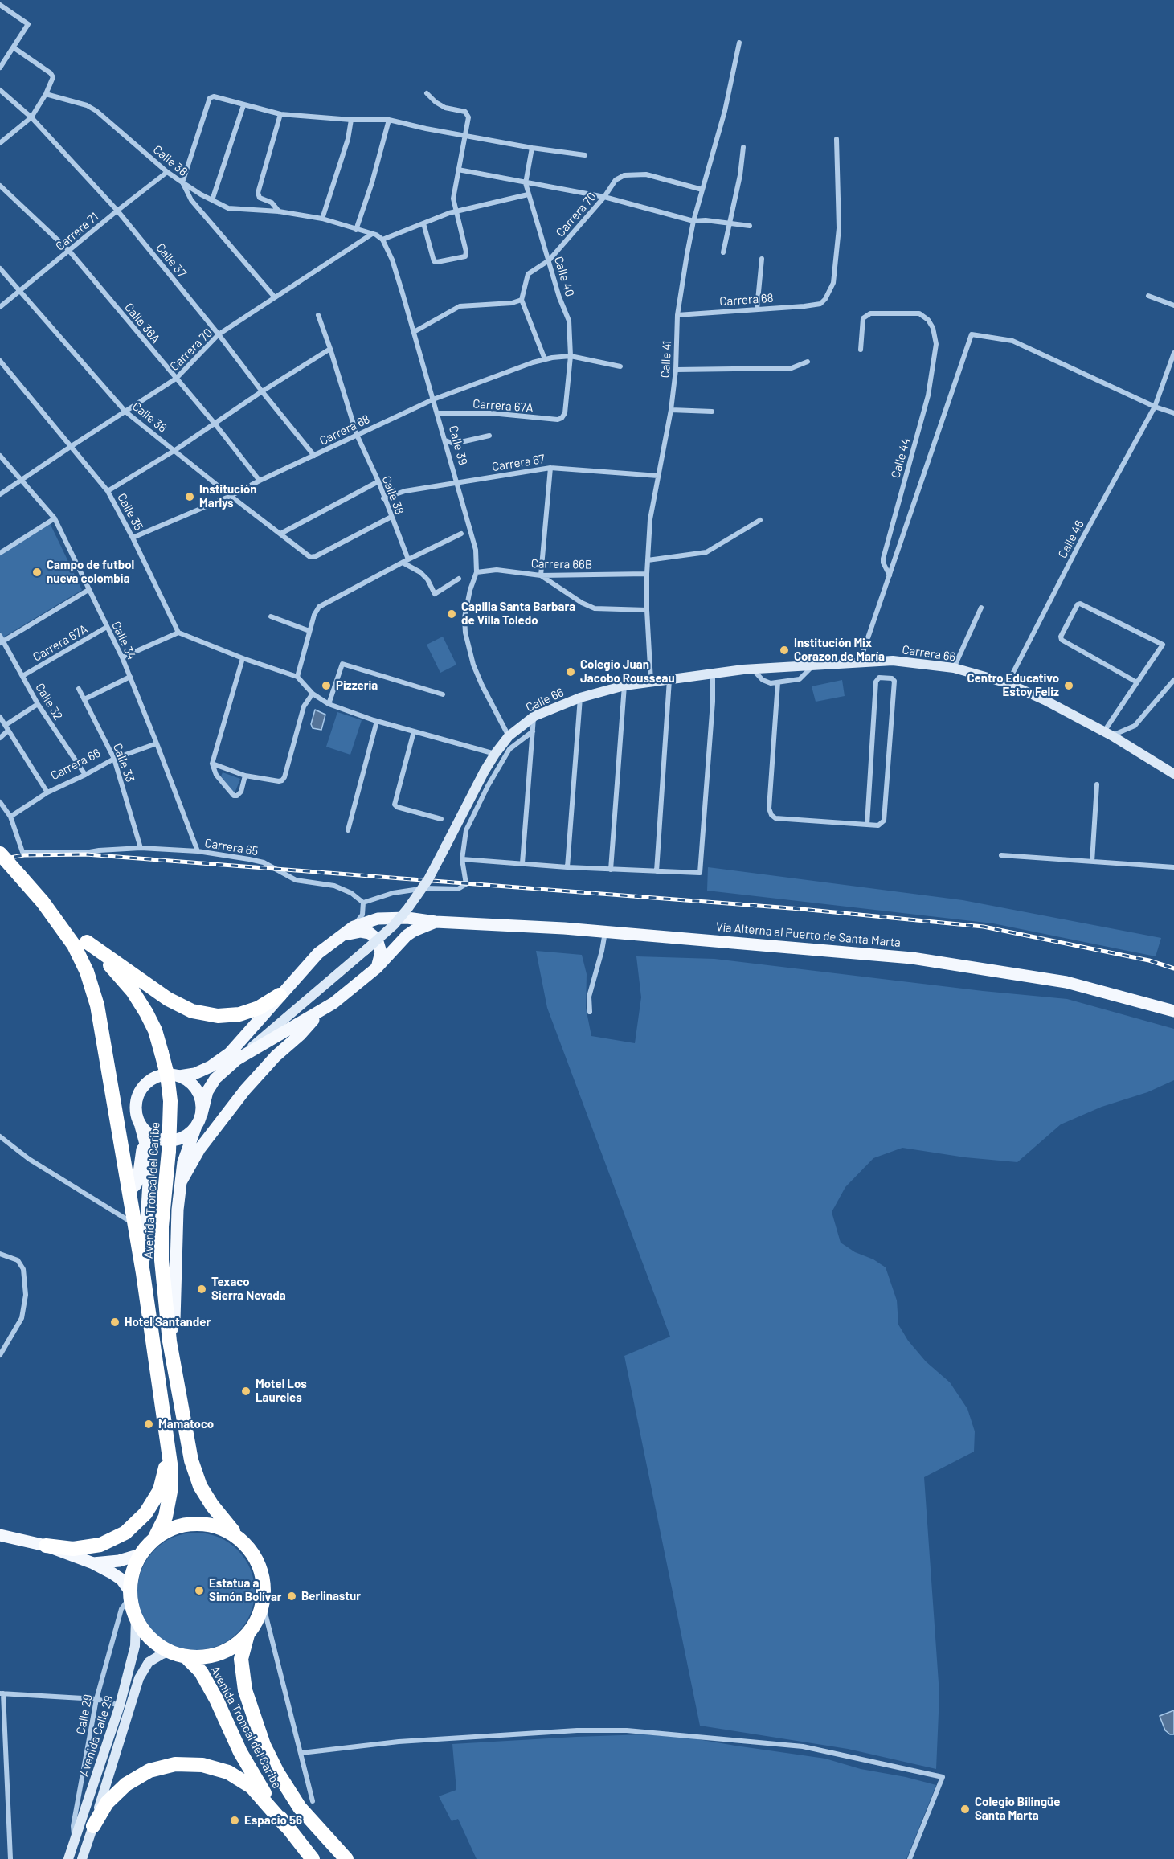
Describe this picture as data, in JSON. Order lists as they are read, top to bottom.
{
  "streets": {
    "highway": ["Avenida Troncal del Caribe"],
    "main road": ["Vía Alterna al Puerto de Santa Marta"],
    "street": [
      "Calle 38",
      "Carrera 70",
      "Carrera 71",
      "Calle 37",
      "Calle 40",
      "Carrera 68",
      "Calle 36A",
      "Calle 41",
      "Carrera 67A",
      "Calle 36",
      "Calle 39",
      "Calle 44",
      "Carrera 67",
      "Calle 35",
      "Calle 46",
      "Carrera 66B",
      "Calle 34",
      "Carrera 66",
      "Calle 66",
      "Calle 32",
      "Calle 33",
      "Carrera 65",
      "Calle 29",
      "Avenida Calle 29"
    ]
  },
  "crossings": [
    ["Calle 38", "Carrera 70"],
    ["Calle 38", "Carrera 71"],
    ["Calle 38", "Carrera 68"],
    ["Calle 38", "Calle 36"],
    ["Calle 38", "Carrera 67"],
    ["Carrera 70", "Calle 37"],
    ["Carrera 70", "Calle 40"],
    ["Carrera 70", "Calle 36A"],
    ["Carrera 70", "Calle 41"],
    ["Carrera 70", "Calle 36"],
    ["Carrera 70", "Calle 35"],
    ["Carrera 70", "Calle 34"],
    ["Carrera 71", "Calle 37"],
    ["Carrera 71", "Calle 36A"],
    ["Carrera 71", "Calle 36"],
    ["Calle 37", "Carrera 68"],
    ["Calle 40", "Carrera 68"],
    ["Calle 40", "Carrera 67A"],
    ["Carrera 68", "Calle 36A"],
    ["Carrera 68", "Calle 41"],
    ["Carrera 68", "Calle 36"],
    ["Carrera 68", "Calle 39"],
    ["Carrera 68", "Calle 35"],
    ["Calle 41", "Carrera 67"],
    ["Calle 41", "Carrera 66B"],
    ["Calle 41", "Carrera 66"],
    ["Calle 41", "Calle 66"],
    ["Carrera 67A", "Calle 39"],
    ["Carrera 67A", "Calle 34"],
    ["Carrera 67A", "Calle 32"],
    ["Calle 39", "Carrera 67"],
    ["Calle 39", "Carrera 66B"],
    ["Calle 39", "Calle 66"],
    ["Calle 46", "Carrera 66"],
    ["Calle 34", "Carrera 66"],
    ["Calle 34", "Carrera 65"],
    ["Carrera 66", "Calle 66"],
    ["Carrera 66", "Calle 32"],
    ["Carrera 66", "Calle 33"],
    ["Carrera 66", "Carrera 65"],
    ["Calle 33", "Carrera 65"],
    ["Avenida Troncal del Caribe", "Calle 29"],
    ["Avenida Troncal del Caribe", "Avenida Calle 29"],
    ["Calle 29", "Avenida Calle 29"]
  ],
  "places": [
    "Institución Marlys",
    "Campo de futbol nueva colombia",
    "Capilla Santa Barbara de Villa Toledo",
    "Institución Mix Corazon de María",
    "Colegio Juan Jacobo Rousseau",
    "Pizzeria",
    "Centro Educativo Estoy Feliz",
    "Texaco Sierra Nevada",
    "Hotel Santander",
    "Motel Los Laureles",
    "Mamatoco",
    "Estatua a Simón Bolívar",
    "Berlinastur",
    "Colegio Bilingüe Santa Marta",
    "Espacio 56"
  ]
}
